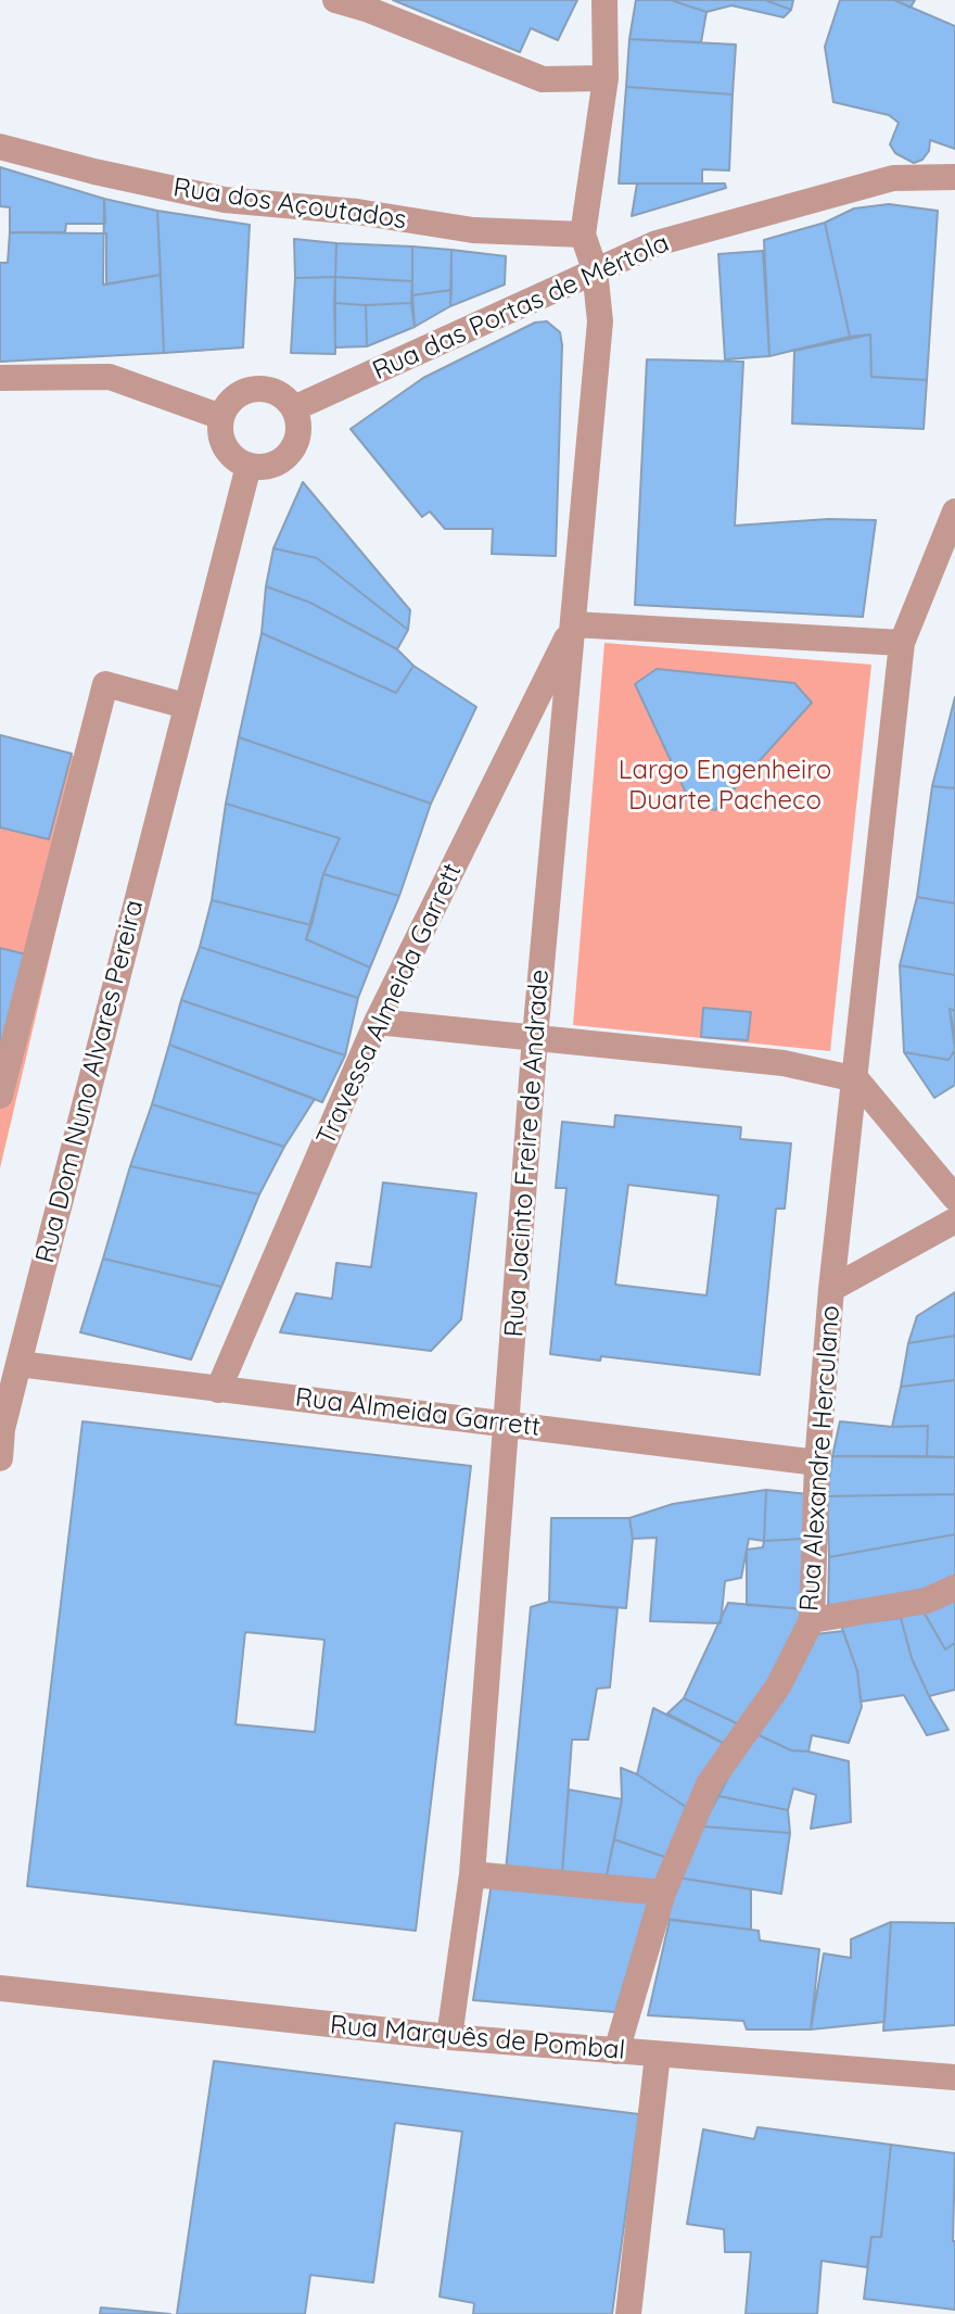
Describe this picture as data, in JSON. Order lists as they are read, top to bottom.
{
  "streets": {
    "street": [
      "Rua dos Açoutados",
      "Rua das Portas de Mértola",
      "Travessa Almeida Garrett",
      "Rua Dom Nuno Alvares Pereira",
      "Rua Jacinto Freire de Andrade",
      "Rua Almeida Garrett",
      "Rua Alexandre Herculano",
      "Rua Marquês de Pombal"
    ]
  },
  "crossings": [
    ["Rua dos Açoutados", "Rua Jacinto Freire de Andrade"],
    ["Rua das Portas de Mértola", "Rua Dom Nuno Alvares Pereira"],
    ["Rua das Portas de Mértola", "Rua Jacinto Freire de Andrade"],
    ["Travessa Almeida Garrett", "Rua Jacinto Freire de Andrade"],
    ["Travessa Almeida Garrett", "Rua Almeida Garrett"],
    ["Rua Dom Nuno Alvares Pereira", "Rua Almeida Garrett"],
    ["Rua Jacinto Freire de Andrade", "Rua Almeida Garrett"],
    ["Rua Jacinto Freire de Andrade", "Rua Marquês de Pombal"],
    ["Rua Almeida Garrett", "Rua Alexandre Herculano"],
    ["Rua Alexandre Herculano", "Rua Marquês de Pombal"]
  ],
  "parks": ["Largo Engenheiro Duarte Pacheco"]
}
